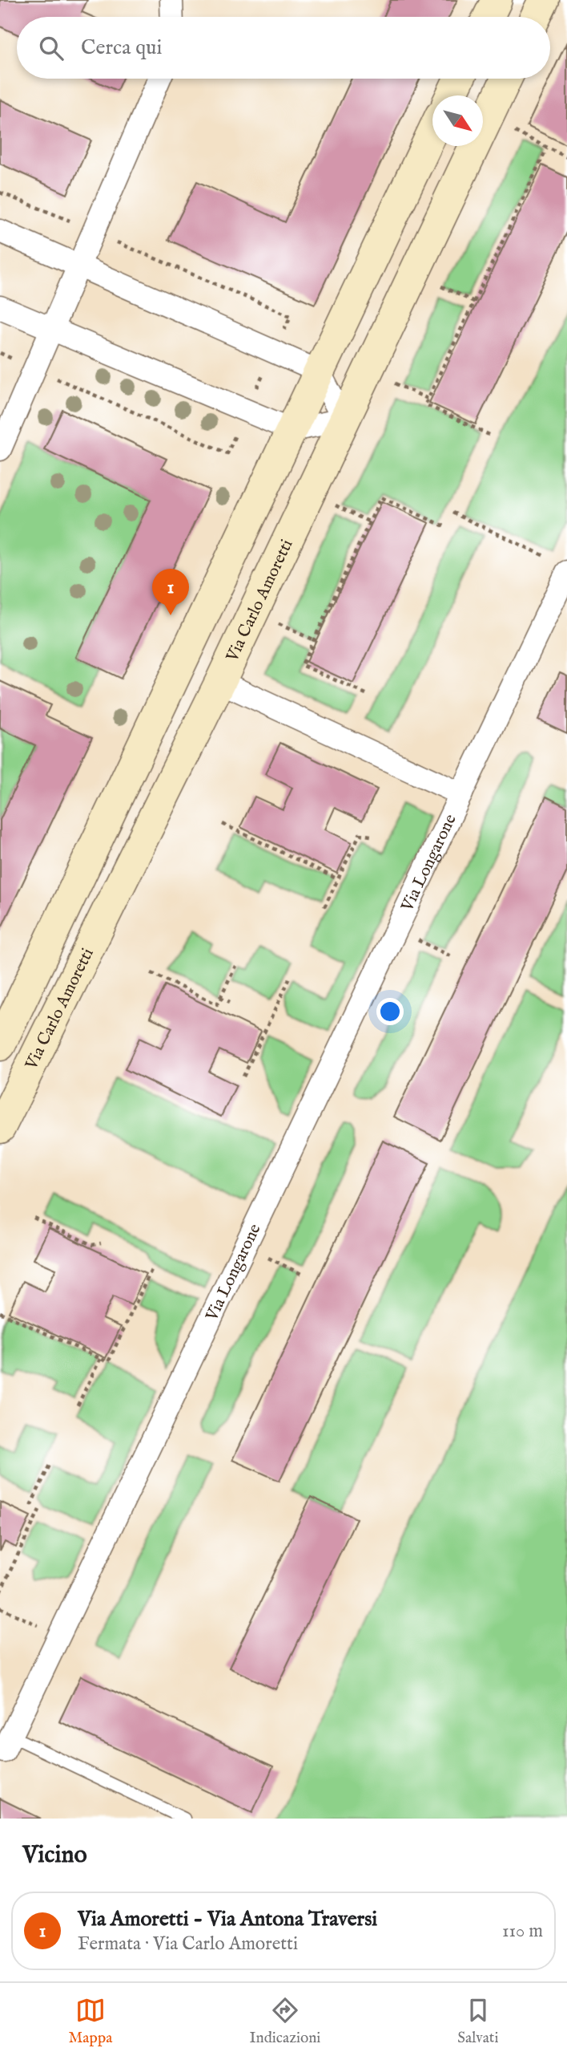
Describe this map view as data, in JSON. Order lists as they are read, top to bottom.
{
  "streets": {
    "street": ["Via Carlo Amoretti", "Via Longarone"]
  },
  "crossings": [
    ["Via Carlo Amoretti", "Via Longarone"]
  ],
  "north": "bottom right",
  "page": {
    "search": "Cerca qui",
    "pins": "1",
    "heading": "Vicino",
    "list": [
      {
        "mark": "1",
        "name": "Via Amoretti - Via Antona Traversi",
        "note": "Fermata · Via Carlo Amoretti",
        "value": "110 m"
      }
    ],
    "nav": ["Mappa", "Indicazioni", "Salvati"]
  }
}
